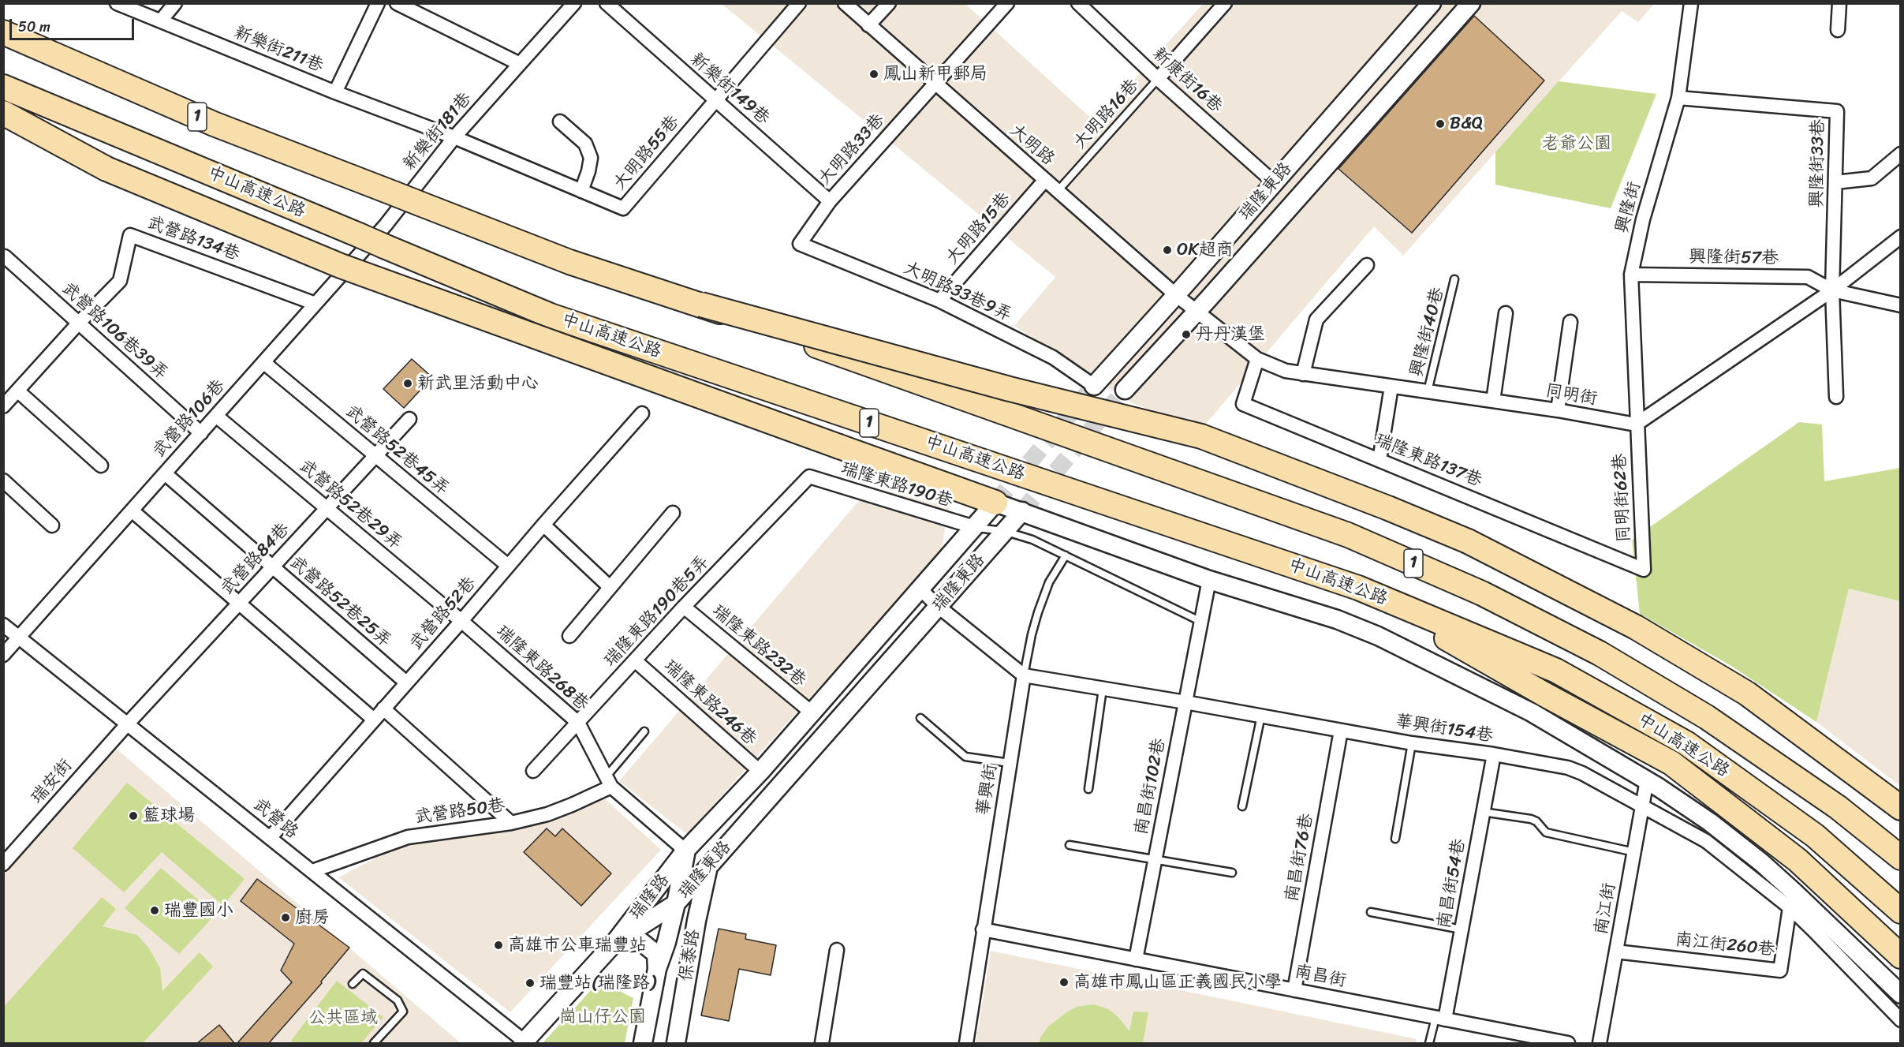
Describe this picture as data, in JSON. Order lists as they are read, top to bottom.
{
  "streets": {
    "highway": ["1", "中山高速公路"],
    "street": [
      "新樂街211巷",
      "新康街16巷",
      "新樂街149巷",
      "新樂街181巷",
      "大明路",
      "大明路33巷",
      "大明路55巷",
      "興隆街33巷",
      "瑞隆東路",
      "興隆街",
      "大明路15巷",
      "武營路134巷",
      "興隆街57巷",
      "大明路33巷9弄",
      "武營路106巷39弄",
      "同明街",
      "武營路106巷",
      "武營路52巷45弄",
      "瑞隆東路137巷",
      "瑞隆東路190巷",
      "同明街62巷",
      "武營路52巷29弄",
      "武營路84巷",
      "武營路52巷25弄",
      "瑞隆東路190巷5弄",
      "武營路52巷",
      "瑞隆東路232巷",
      "瑞隆東路268巷",
      "瑞隆東路246巷",
      "華興街154巷",
      "瑞安街",
      "南昌街102巷",
      "華興街",
      "武營路50巷",
      "武營路",
      "南昌街76巷",
      "南昌街54巷",
      "瑞隆路",
      "南江街",
      "南江街260巷",
      "保泰路",
      "南昌街"
    ],
    "lane": ["大明路16巷", "興隆街40巷"]
  },
  "crossings": [
    ["新樂街211巷", "大明路55巷"],
    ["新康街16巷", "大明路16巷"],
    ["新康街16巷", "瑞隆東路"],
    ["新樂街149巷", "大明路33巷"],
    ["新樂街149巷", "大明路55巷"],
    ["大明路16巷", "大明路"],
    ["新樂街181巷", "大明路55巷"],
    ["新樂街181巷", "中山高速公路"],
    ["新樂街181巷", "武營路106巷"],
    ["大明路", "大明路33巷"],
    ["大明路", "瑞隆東路"],
    ["大明路", "大明路15巷"],
    ["大明路", "同明街"],
    ["大明路33巷", "大明路33巷9弄"],
    ["興隆街33巷", "興隆街"],
    ["興隆街33巷", "興隆街57巷"],
    ["瑞隆東路", "大明路33巷9弄"],
    ["瑞隆東路", "同明街"],
    ["瑞隆東路", "瑞隆東路190巷"],
    ["瑞隆東路", "瑞隆東路232巷"],
    ["瑞隆東路", "瑞隆東路268巷"],
    ["瑞隆東路", "瑞隆東路246巷"],
    ["瑞隆東路", "瑞隆路"],
    ["瑞隆東路", "保泰路"],
    ["中山高速公路", "武營路106巷"],
    ["興隆街", "興隆街57巷"],
    ["興隆街", "同明街"],
    ["興隆街", "同明街62巷"],
    ["大明路15巷", "大明路33巷9弄"],
    ["武營路134巷", "武營路106巷39弄"],
    ["武營路134巷", "武營路106巷"],
    ["武營路106巷39弄", "武營路106巷"],
    ["興隆街40巷", "同明街"],
    ["同明街", "瑞隆東路137巷"],
    ["同明街", "同明街62巷"],
    ["武營路106巷", "武營路52巷45弄"],
    ["武營路106巷", "武營路52巷29弄"],
    ["武營路106巷", "武營路52巷25弄"],
    ["武營路106巷", "武營路"],
    ["武營路52巷45弄", "武營路84巷"],
    ["武營路52巷45弄", "武營路52巷"],
    ["瑞隆東路137巷", "同明街62巷"],
    ["瑞隆東路190巷", "瑞隆東路190巷5弄"],
    ["武營路52巷29弄", "武營路84巷"],
    ["武營路52巷29弄", "武營路52巷"],
    ["武營路52巷29弄", "瑞隆東路268巷"],
    ["武營路84巷", "武營路52巷25弄"],
    ["武營路84巷", "瑞安街"],
    ["武營路84巷", "武營路"],
    ["武營路52巷25弄", "武營路52巷"],
    ["瑞隆東路190巷5弄", "瑞隆東路232巷"],
    ["瑞隆東路190巷5弄", "瑞隆東路268巷"],
    ["瑞隆東路190巷5弄", "瑞隆東路246巷"],
    ["武營路52巷", "瑞隆東路268巷"],
    ["武營路52巷", "武營路"],
    ["瑞隆東路268巷", "武營路50巷"],
    ["瑞隆東路268巷", "瑞隆路"],
    ["華興街154巷", "南昌街102巷"],
    ["華興街154巷", "華興街"],
    ["華興街154巷", "南昌街76巷"],
    ["華興街154巷", "南昌街54巷"],
    ["華興街154巷", "南江街"],
    ["華興街154巷", "南江街260巷"],
    ["瑞安街", "武營路"],
    ["南昌街102巷", "南昌街"],
    ["華興街", "南昌街"],
    ["武營路50巷", "武營路"],
    ["武營路", "瑞隆路"],
    ["南昌街76巷", "南昌街"],
    ["南昌街54巷", "南昌街"],
    ["瑞隆路", "保泰路"],
    ["南江街", "南江街260巷"]
  ],
  "parks": ["老爺公園", "崗山仔公園", "公共區域"],
  "places": [
    "鳳山新甲郵局",
    "B&Q",
    "OK超商",
    "丹丹漢堡",
    "新武里活動中心",
    "籃球場",
    "瑞豐國小",
    "廚房",
    "高雄市公車瑞豐站",
    "高雄市鳳山區正義國民小學",
    "瑞豐站(瑞隆路)"
  ],
  "scale_bar": "50 m"
}
